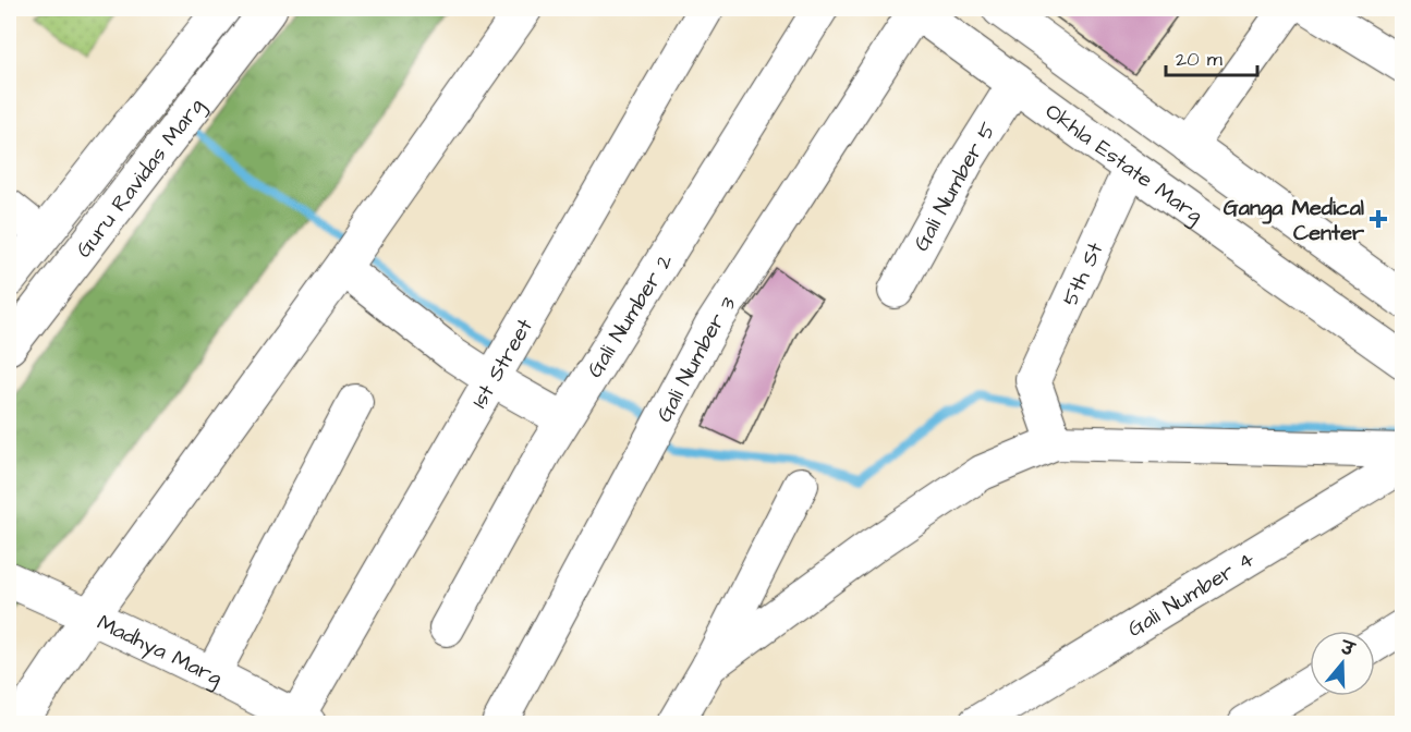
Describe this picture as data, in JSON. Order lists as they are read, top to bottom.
{
  "streets": {
    "main road": ["Okhla Estate Marg", "Guru Ravidas Marg"],
    "street": [
      "Gali Number 5",
      "5th St",
      "Gali Number 2",
      "Gali Number 3",
      "1st Street",
      "Gali Number 4",
      "Madhya Marg"
    ]
  },
  "crossings": [
    ["Okhla Estate Marg", "Gali Number 5"],
    ["Okhla Estate Marg", "5th St"],
    ["Okhla Estate Marg", "Gali Number 3"],
    ["1st Street", "Madhya Marg"]
  ],
  "places": {
    "health": ["Ganga Medical Center"]
  },
  "scale_bar": "20 m",
  "north": "top"
}
